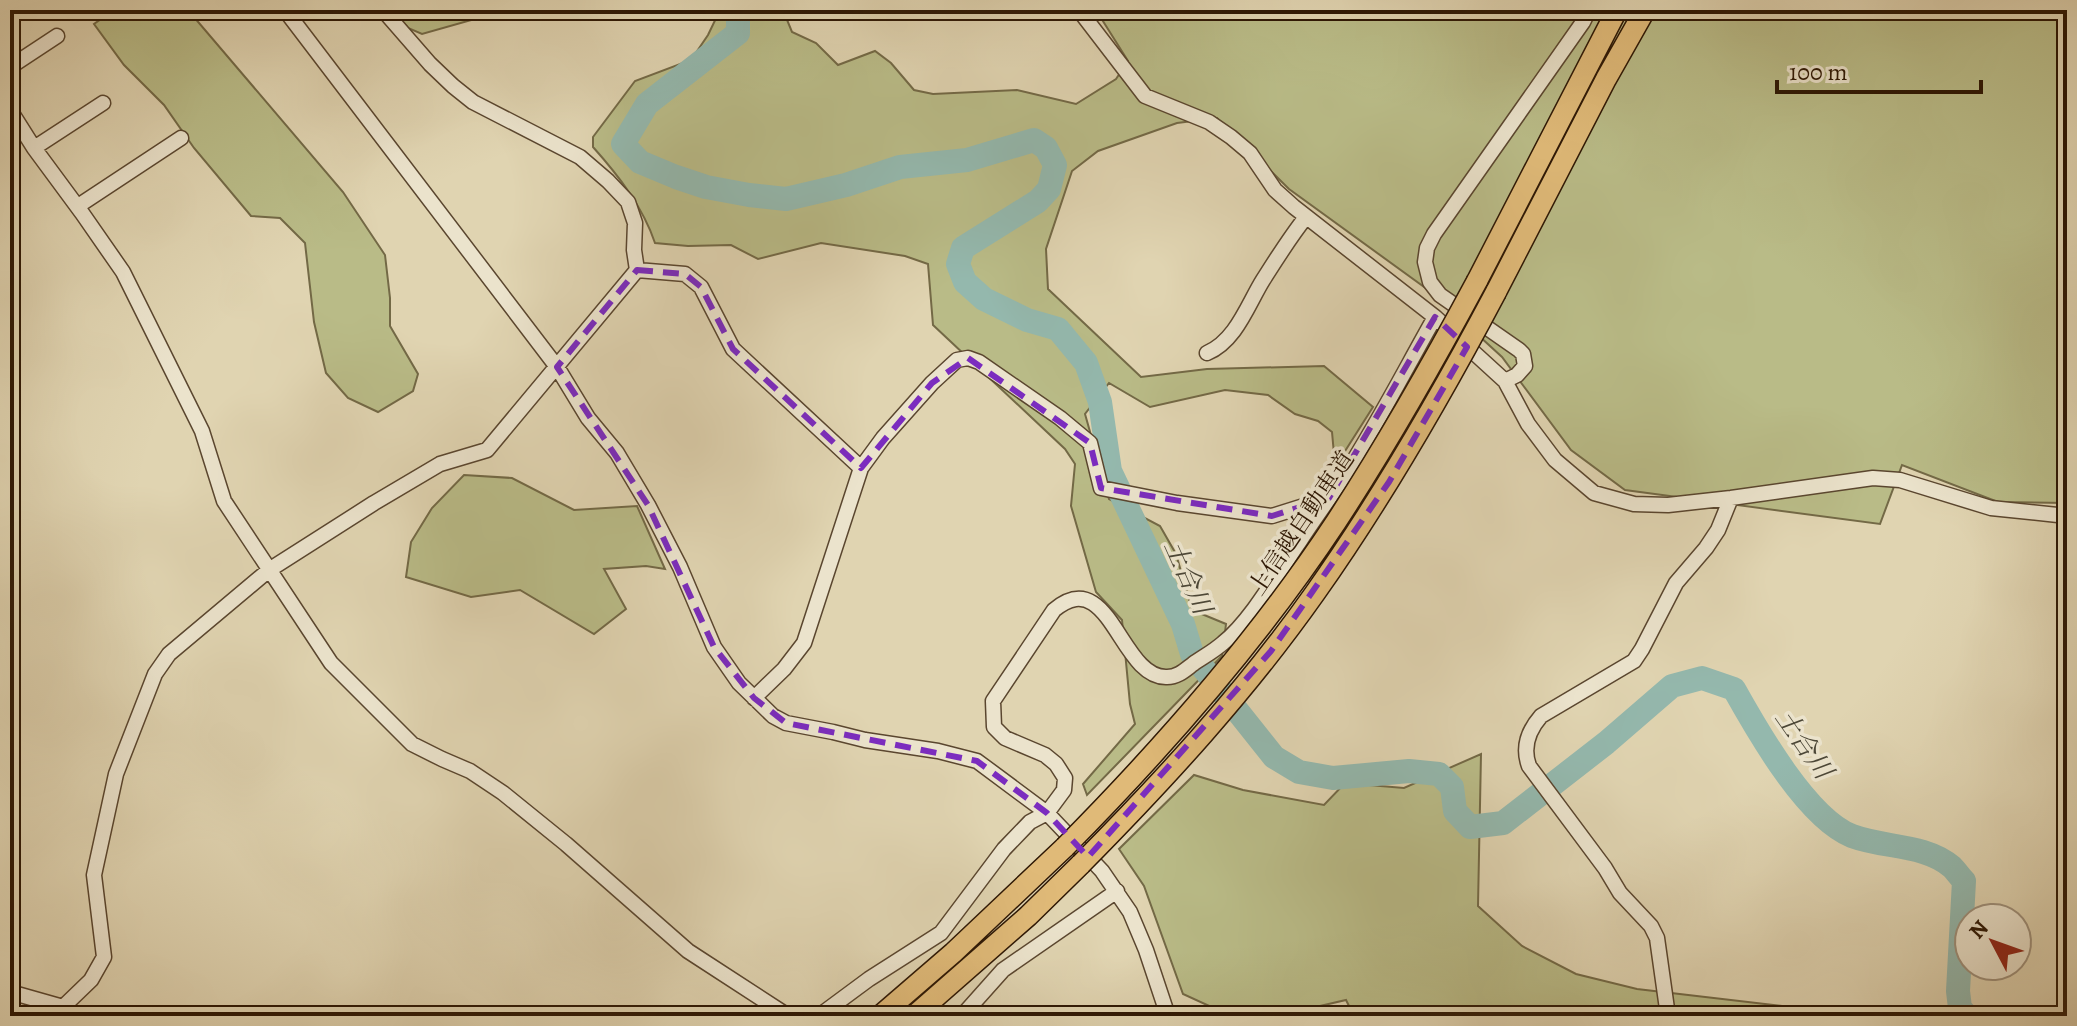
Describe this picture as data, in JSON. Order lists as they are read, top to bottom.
{
  "streets": {
    "highway": ["上信越自動車道"]
  },
  "water": ["土合川"],
  "scale_bar": "100 m",
  "north": "top left"
}
